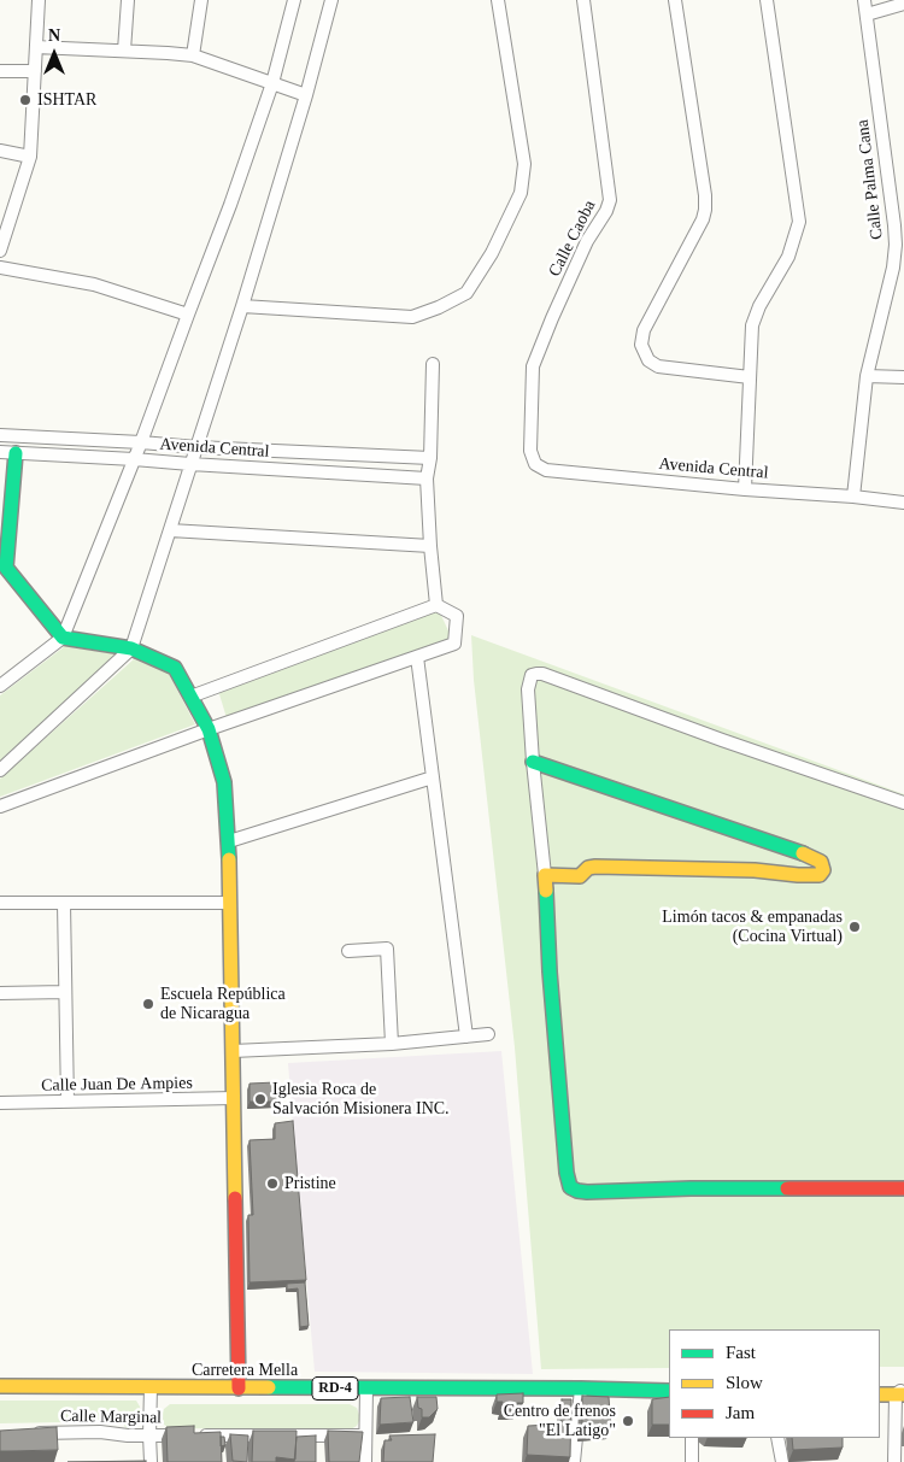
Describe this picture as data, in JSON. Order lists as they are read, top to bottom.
{
  "streets": {
    "street": [
      "Calle Palma Cana",
      "Calle Caoba",
      "Avenida Central",
      "Calle Juan De Ampies",
      "Carretera Mella",
      "RD-4",
      "Calle Marginal"
    ]
  },
  "crossings": [
    ["Calle Palma Cana", "Avenida Central"],
    ["Calle Caoba", "Avenida Central"]
  ],
  "places": [
    "ISHTAR",
    "Limón tacos & empanadas (Cocina Virtual)",
    "Escuela República de Nicaragua",
    "Iglesia Roca de Salvación Misionera INC.",
    "Pristine",
    "Centro de frenos \"El Latigo\""
  ],
  "legend": ["Fast", "Slow", "Jam"],
  "north": "top"
}
